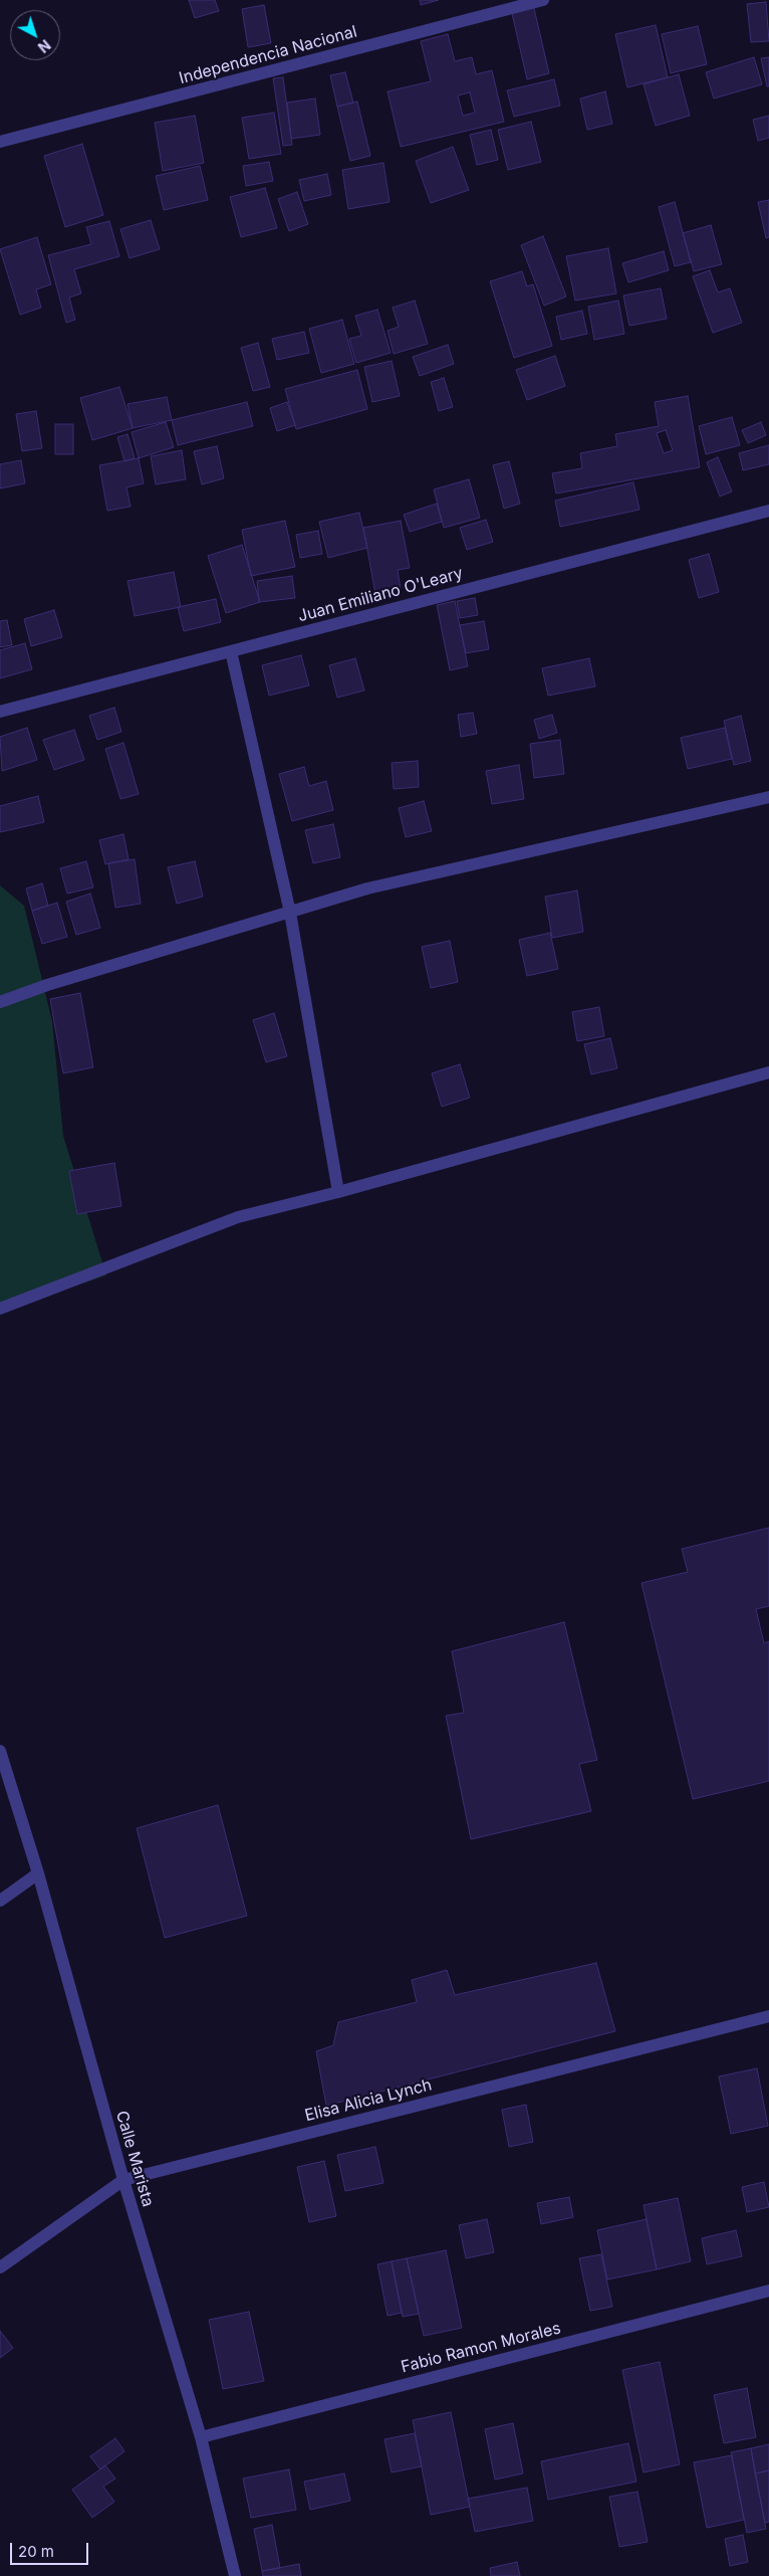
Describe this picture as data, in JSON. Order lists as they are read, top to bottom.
{
  "streets": {
    "street": [
      "Independencia Nacional",
      "Juan Emiliano O'Leary",
      "Elisa Alicia Lynch",
      "Calle Marista",
      "Fabio Ramon Morales"
    ]
  },
  "crossings": [
    ["Elisa Alicia Lynch", "Calle Marista"],
    ["Calle Marista", "Fabio Ramon Morales"]
  ],
  "scale_bar": "20 m",
  "north": "bottom right"
}
